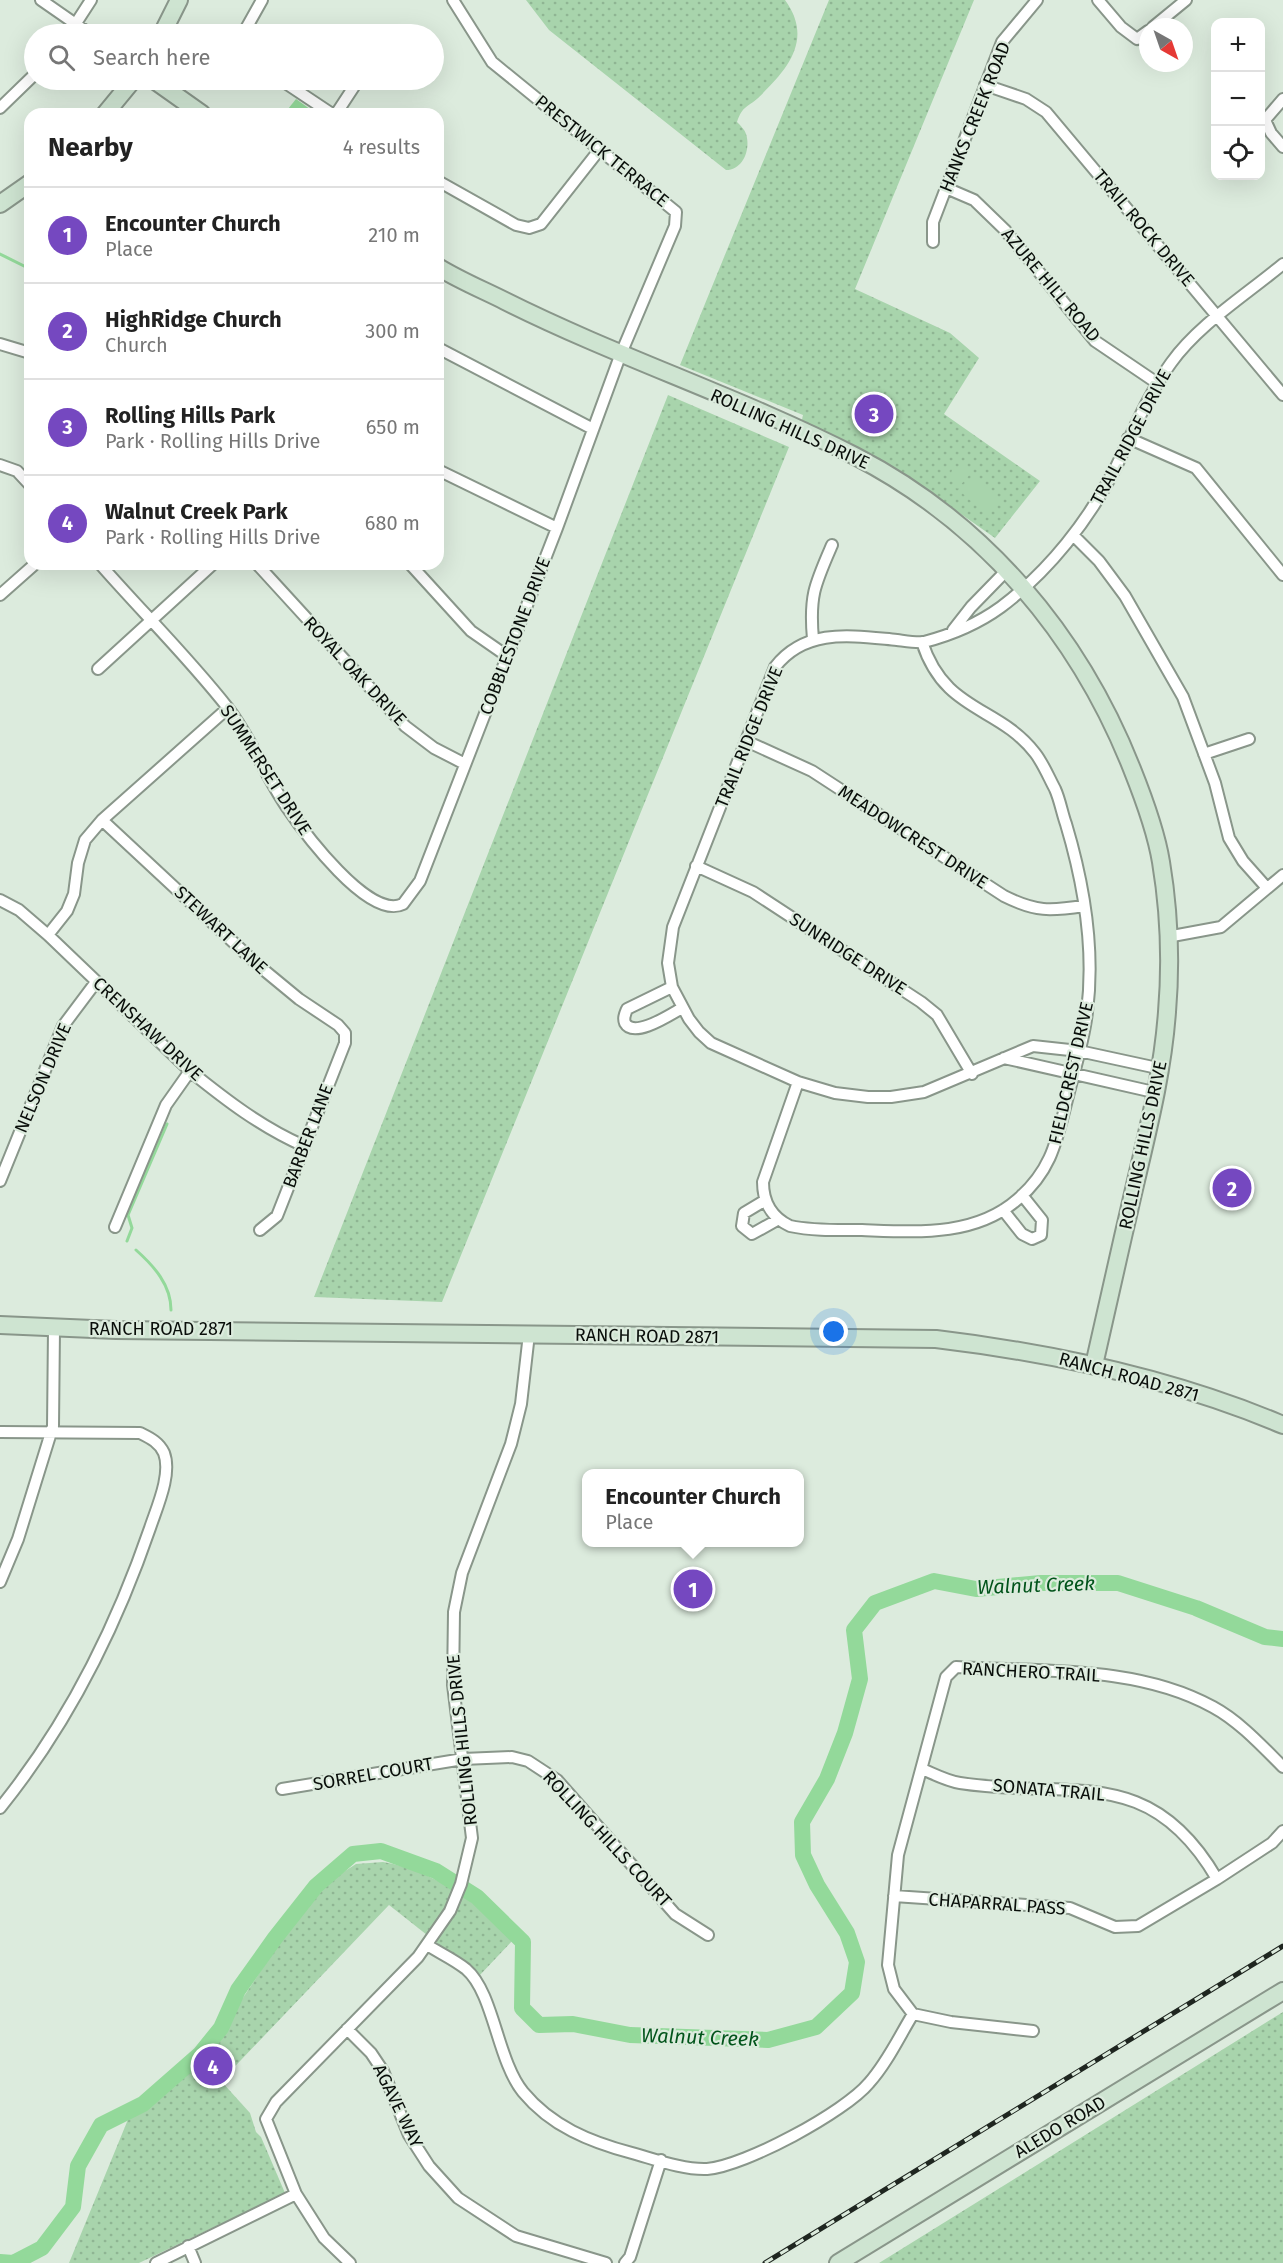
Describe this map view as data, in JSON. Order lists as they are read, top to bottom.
{
  "streets": {
    "street": [
      "HANKS CREEK ROAD",
      "PRESTWICK TERRACE",
      "TRAIL ROCK DRIVE",
      "AZURE HILL ROAD",
      "ROLLING HILLS DRIVE",
      "TRAIL RIDGE DRIVE",
      "COBBLESTONE DRIVE",
      "ROYAL OAK DRIVE",
      "SUMMERSET DRIVE",
      "MEADOWCREST DRIVE",
      "STEWART LANE",
      "SUNRIDGE DRIVE",
      "CRENSHAW DRIVE",
      "FIELDCREST DRIVE",
      "NELSON DRIVE",
      "BARBER LANE",
      "RANCH ROAD 2871",
      "RANCHERO TRAIL",
      "SORREL COURT",
      "SONATA TRAIL",
      "ROLLING HILLS COURT",
      "CHAPARRAL PASS",
      "AGAVE WAY",
      "ALEDO ROAD"
    ]
  },
  "crossings": [
    ["HANKS CREEK ROAD", "TRAIL ROCK DRIVE"],
    ["HANKS CREEK ROAD", "AZURE HILL ROAD"],
    ["PRESTWICK TERRACE", "ROLLING HILLS DRIVE"],
    ["PRESTWICK TERRACE", "COBBLESTONE DRIVE"],
    ["TRAIL ROCK DRIVE", "TRAIL RIDGE DRIVE"],
    ["AZURE HILL ROAD", "TRAIL RIDGE DRIVE"],
    ["ROLLING HILLS DRIVE", "TRAIL RIDGE DRIVE"],
    ["ROLLING HILLS DRIVE", "COBBLESTONE DRIVE"],
    ["ROLLING HILLS DRIVE", "RANCH ROAD 2871"],
    ["ROLLING HILLS DRIVE", "SORREL COURT"],
    ["ROLLING HILLS DRIVE", "ROLLING HILLS COURT"],
    ["ROLLING HILLS DRIVE", "AGAVE WAY"],
    ["TRAIL RIDGE DRIVE", "MEADOWCREST DRIVE"],
    ["TRAIL RIDGE DRIVE", "SUNRIDGE DRIVE"],
    ["TRAIL RIDGE DRIVE", "FIELDCREST DRIVE"],
    ["COBBLESTONE DRIVE", "ROYAL OAK DRIVE"],
    ["COBBLESTONE DRIVE", "SUMMERSET DRIVE"],
    ["MEADOWCREST DRIVE", "FIELDCREST DRIVE"],
    ["STEWART LANE", "BARBER LANE"],
    ["CRENSHAW DRIVE", "NELSON DRIVE"],
    ["CRENSHAW DRIVE", "BARBER LANE"],
    ["RANCHERO TRAIL", "SONATA TRAIL"],
    ["RANCHERO TRAIL", "CHAPARRAL PASS"],
    ["SORREL COURT", "ROLLING HILLS COURT"],
    ["SONATA TRAIL", "CHAPARRAL PASS"]
  ],
  "water": ["Walnut Creek"],
  "north": "bottom right",
  "page": {
    "map_buttons": ["+", "−"],
    "search": "Search here",
    "heading": ["Nearby", "4 results"],
    "list": [
      {
        "mark": "1",
        "name": "Encounter Church",
        "note": "Place",
        "value": "210 m"
      },
      {
        "mark": "2",
        "name": "HighRidge Church",
        "note": "Church",
        "value": "300 m"
      },
      {
        "mark": "3",
        "name": "Rolling Hills Park",
        "note": "Park · Rolling Hills Drive",
        "value": "650 m"
      },
      {
        "mark": "4",
        "name": "Walnut Creek Park",
        "note": "Park · Rolling Hills Drive",
        "value": "680 m"
      }
    ],
    "pins": [
      "3",
      "2",
      "1",
      "4"
    ],
    "popup": ["Encounter Church", "Place"]
  }
}
